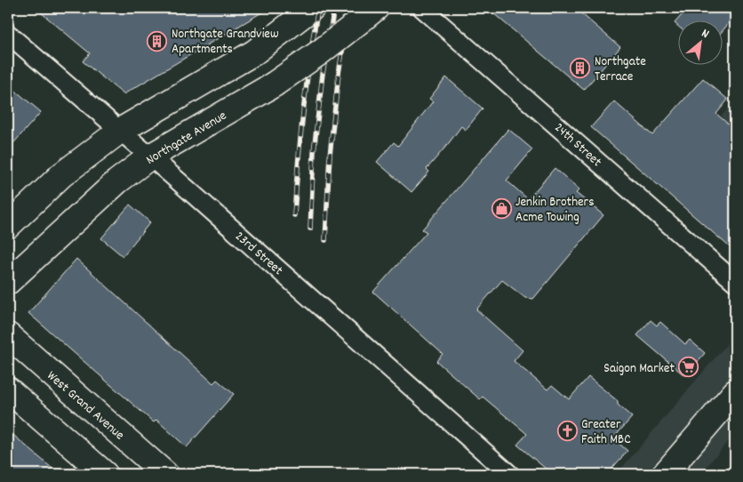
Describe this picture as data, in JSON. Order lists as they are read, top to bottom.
{
  "streets": {
    "main road": ["Northgate Avenue", "West Grand Avenue"],
    "street": ["24th Street", "23rd Street"]
  },
  "crossings": [
    ["Northgate Avenue", "23rd Street"]
  ],
  "places": {
    "building": ["Northgate Grandview Apartments", "Northgate Terrace"],
    "shop": ["Jenkin Brothers Acme Towing"],
    "supermarket": ["Saigon Market"],
    "church": ["Greater Faith MBC"]
  },
  "north": "top right"
}
